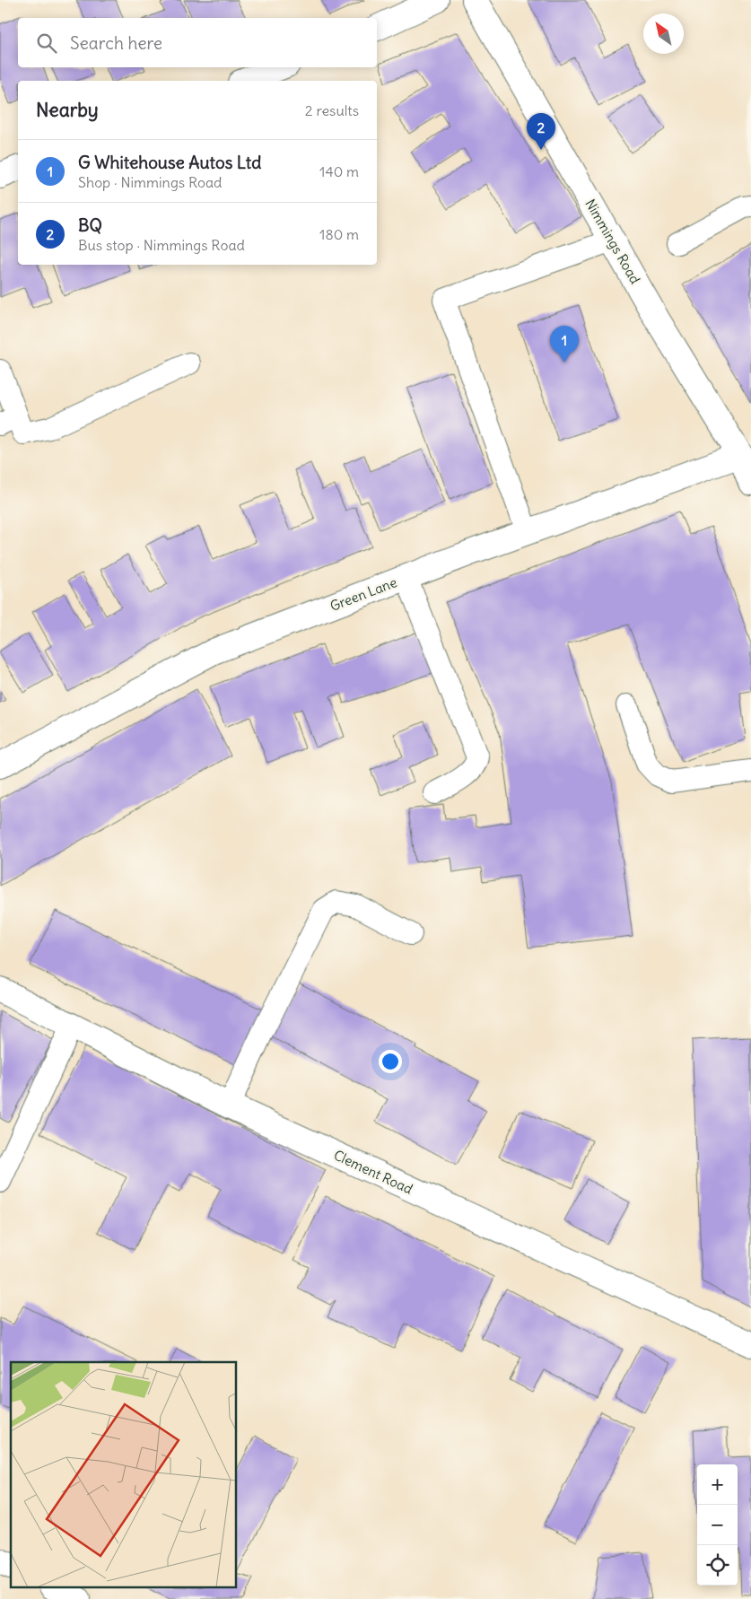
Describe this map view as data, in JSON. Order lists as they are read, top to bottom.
{
  "streets": {
    "street": ["Nimmings Road", "Green Lane", "Clement Road"]
  },
  "crossings": [
    ["Nimmings Road", "Green Lane"]
  ],
  "north": "top left",
  "page": {
    "search": "Search here",
    "heading": ["Nearby", "2 results"],
    "pins": ["2", "1"],
    "list": [
      {
        "mark": "1",
        "name": "G Whitehouse Autos Ltd",
        "note": "Shop · Nimmings Road",
        "value": "140 m"
      },
      {
        "mark": "2",
        "name": "BQ",
        "note": "Bus stop · Nimmings Road",
        "value": "180 m"
      }
    ],
    "map_buttons": ["+", "−"]
  }
}
